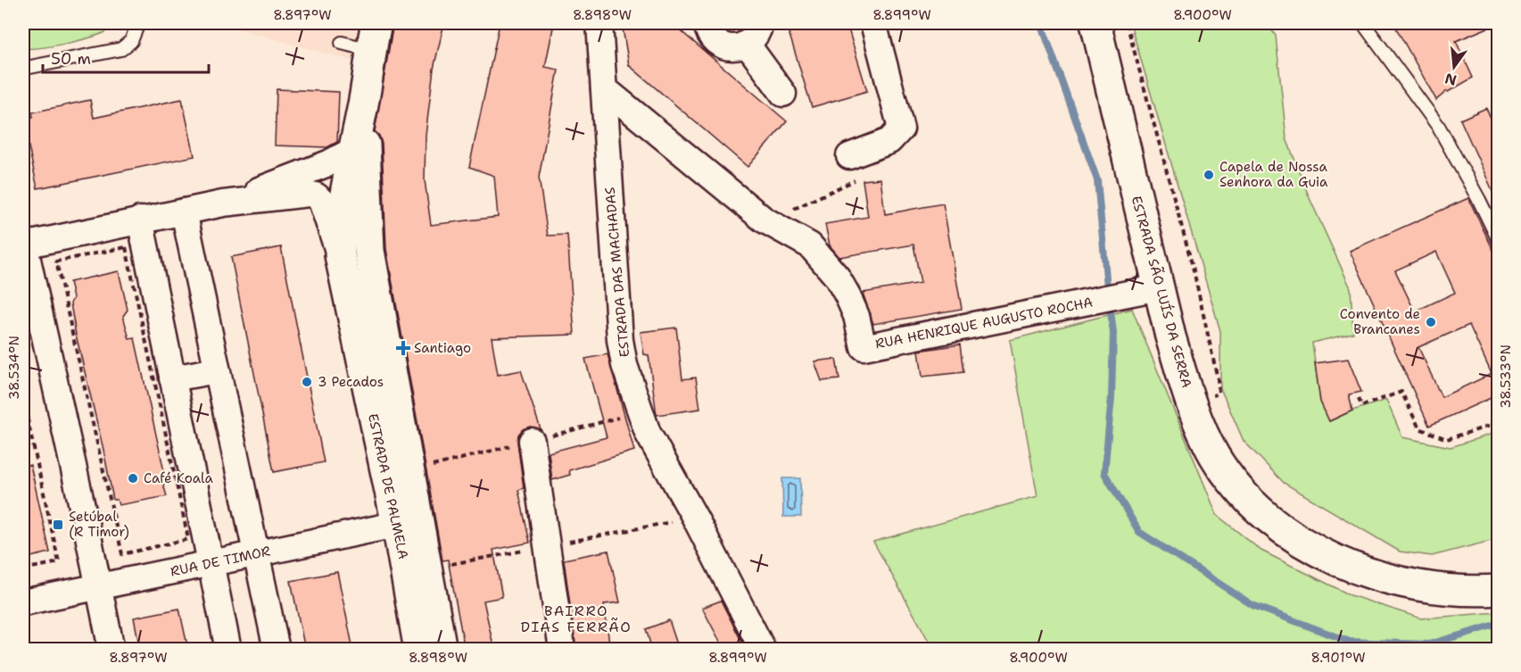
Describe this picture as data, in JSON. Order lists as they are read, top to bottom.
{
  "streets": {
    "street": [
      "ESTRADA DAS MACHADAS",
      "ESTRADA SÃO LUÍS DA SERRA",
      "RUA HENRIQUE AUGUSTO ROCHA",
      "ESTRADA DE PALMELA",
      "RUA DE TIMOR"
    ]
  },
  "crossings": [
    ["ESTRADA DAS MACHADAS", "RUA HENRIQUE AUGUSTO ROCHA"],
    ["ESTRADA SÃO LUÍS DA SERRA", "RUA HENRIQUE AUGUSTO ROCHA"],
    ["ESTRADA DE PALMELA", "RUA DE TIMOR"]
  ],
  "districts": ["BAIRRO DIAS FERRÃO"],
  "places": {
    "other": [
      "Capela de Nossa Senhora da Guia",
      "Convento de Brancanes",
      "3 Pecados",
      "Café Koala"
    ],
    "health": ["Santiago"],
    "transit": ["Setúbal (R Timor)"]
  },
  "scale_bar": "50 m",
  "north": "bottom",
  "coordinates": [
    "8.897°W",
    "8.898°W",
    "8.899°W",
    "8.900°W",
    "38.534°N",
    "38.533°N",
    "8.901°W"
  ]
}
